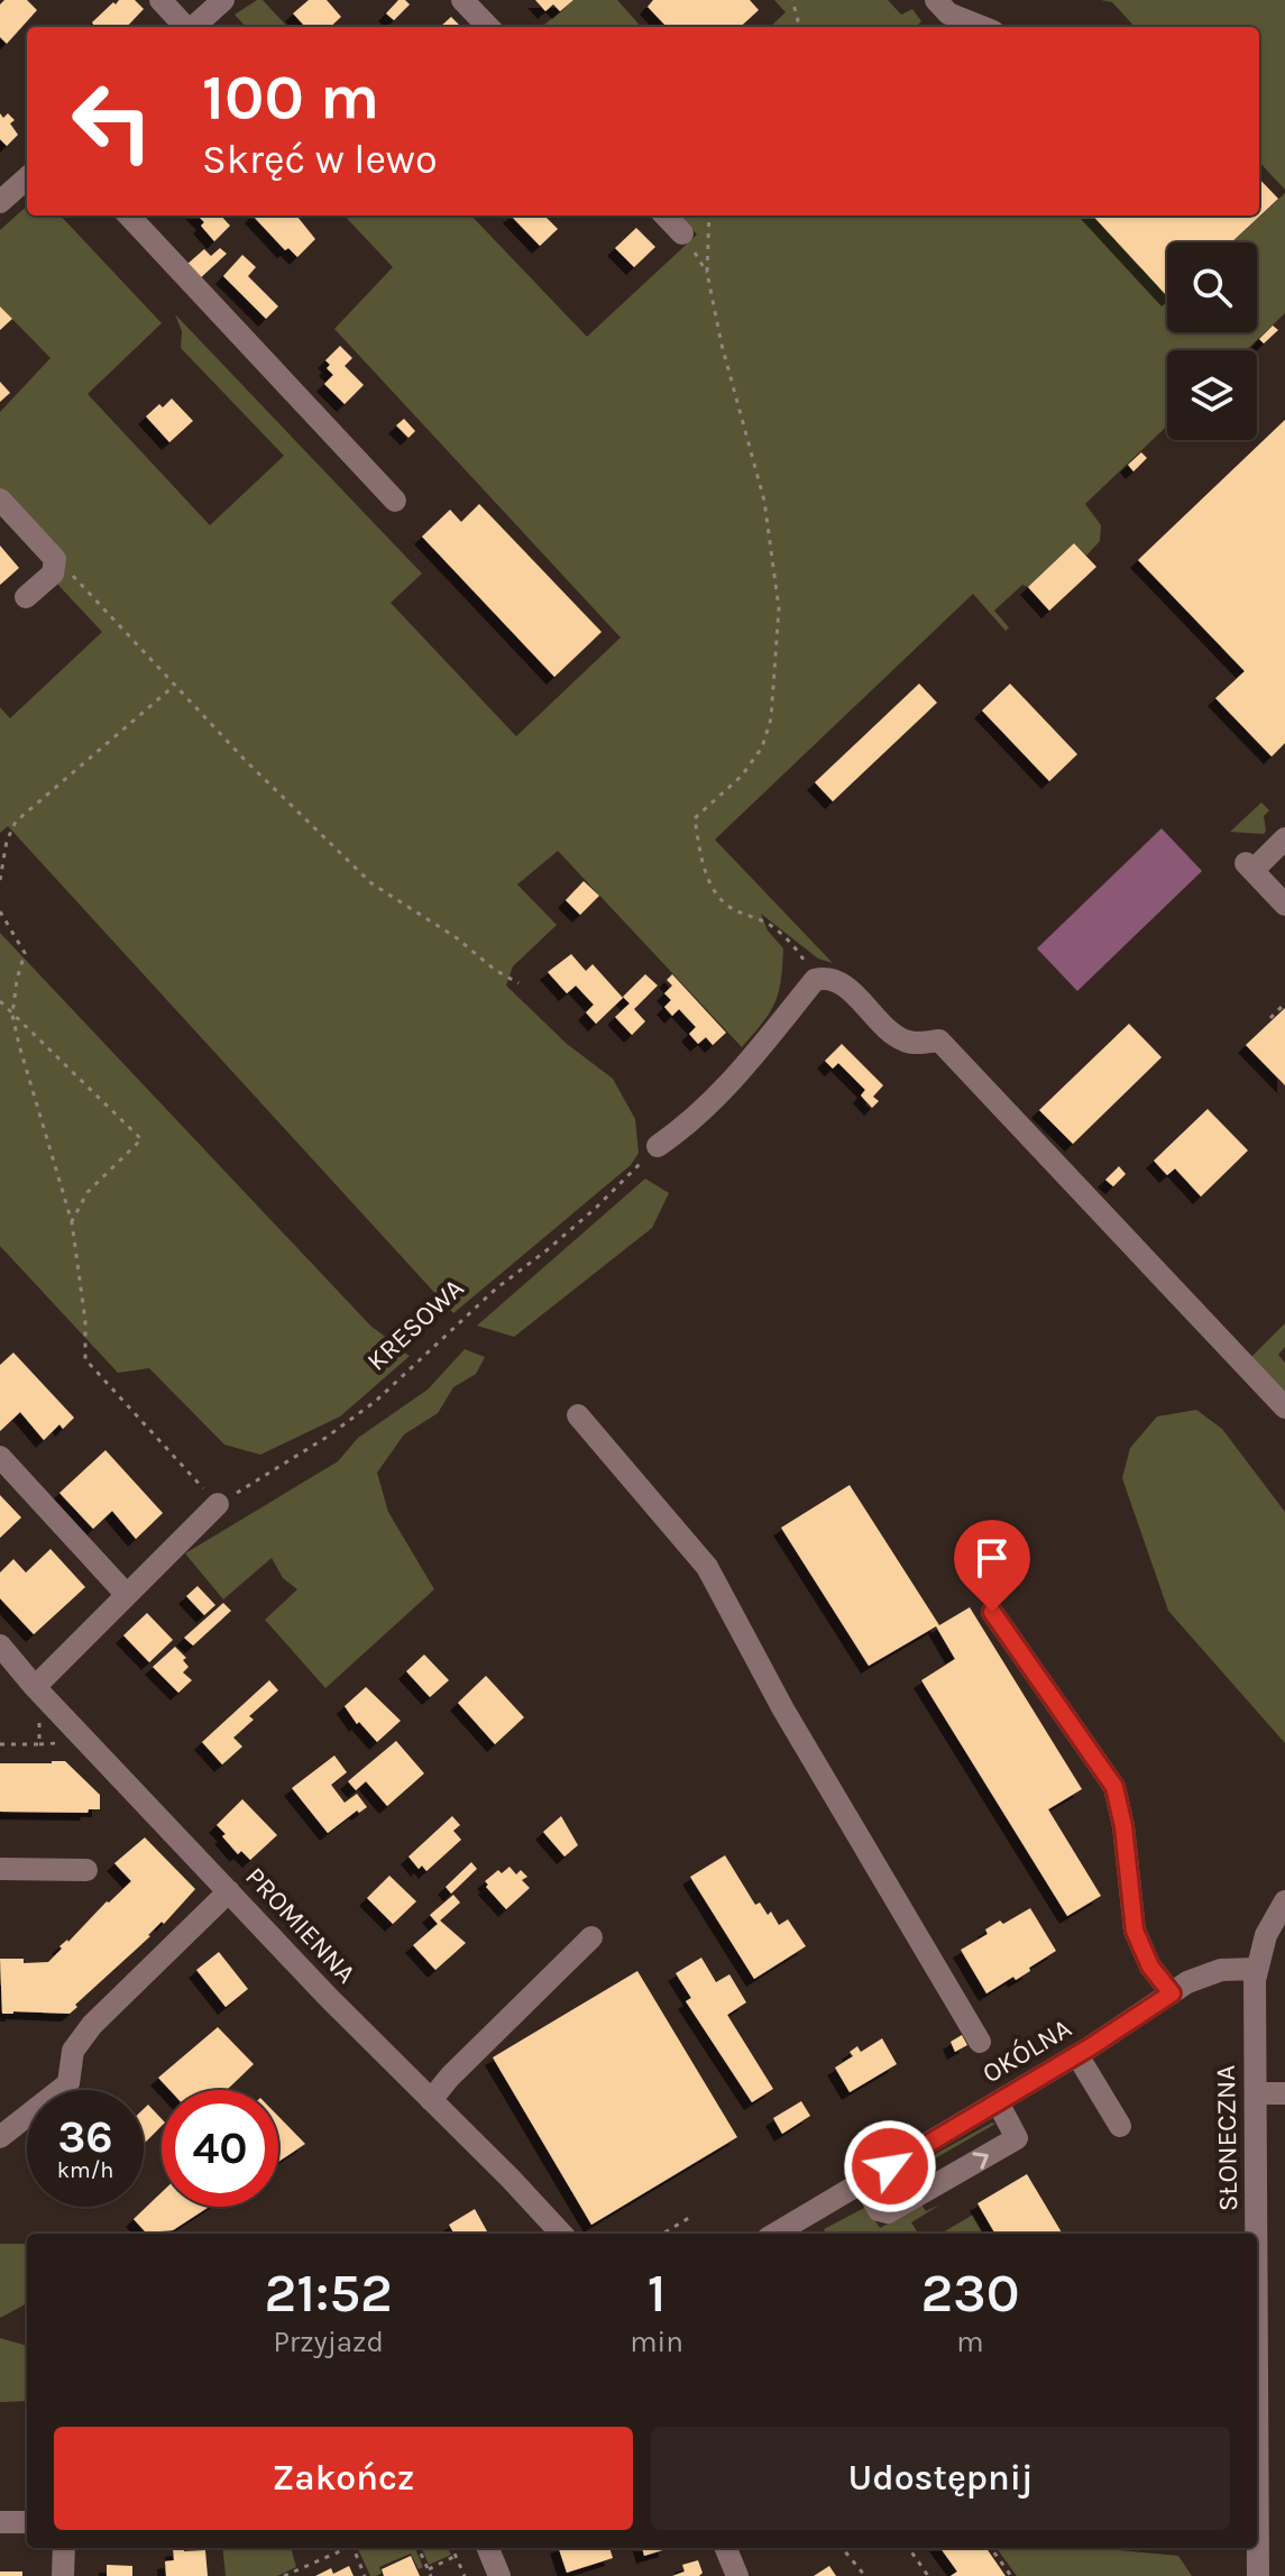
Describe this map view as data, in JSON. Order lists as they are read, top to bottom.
{
  "streets": {
    "street": ["PROMIENNA", "OKÓLNA", "SŁONECZNA"],
    "path": ["KRESOWA"]
  },
  "crossings": [
    ["OKÓLNA", "SŁONECZNA"]
  ],
  "page": {
    "turn": ["100 m", "Skręć w lewo"],
    "speed": "36 km/h",
    "limit": "40",
    "eta": [
      "21:52",
      "Przyjazd",
      "1",
      "min",
      "230",
      "m"
    ],
    "buttons": ["Zakończ", "Udostępnij"]
  }
}
